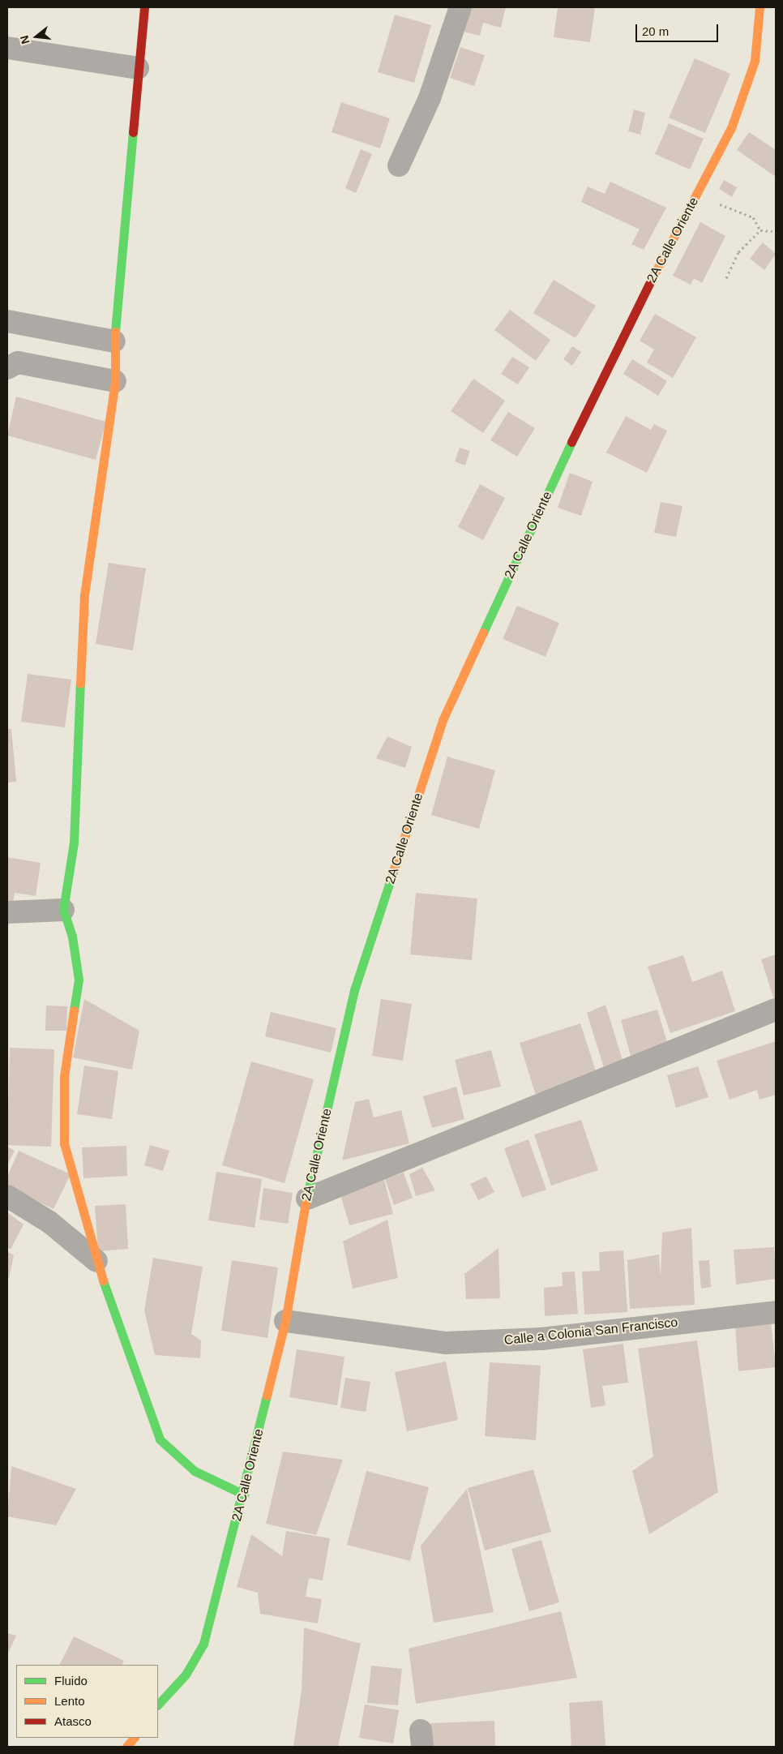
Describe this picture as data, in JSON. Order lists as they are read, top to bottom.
{
  "streets": {
    "street": ["2A Calle Oriente", "Calle a Colonia San Francisco"]
  },
  "crossings": [
    ["2A Calle Oriente", "Calle a Colonia San Francisco"]
  ],
  "legend": ["Fluido", "Lento", "Atasco"],
  "scale_bar": "20 m",
  "north": "left"
}
